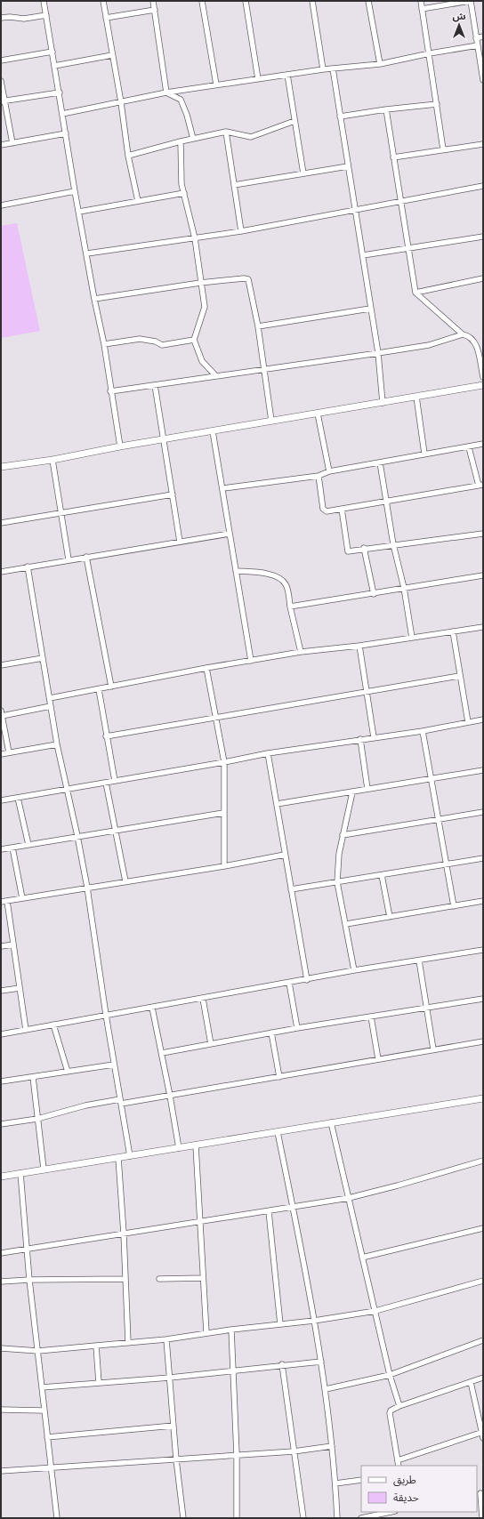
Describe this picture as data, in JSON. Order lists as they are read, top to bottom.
{
  "legend": ["طريق", "حديقة"],
  "north": "top"
}
